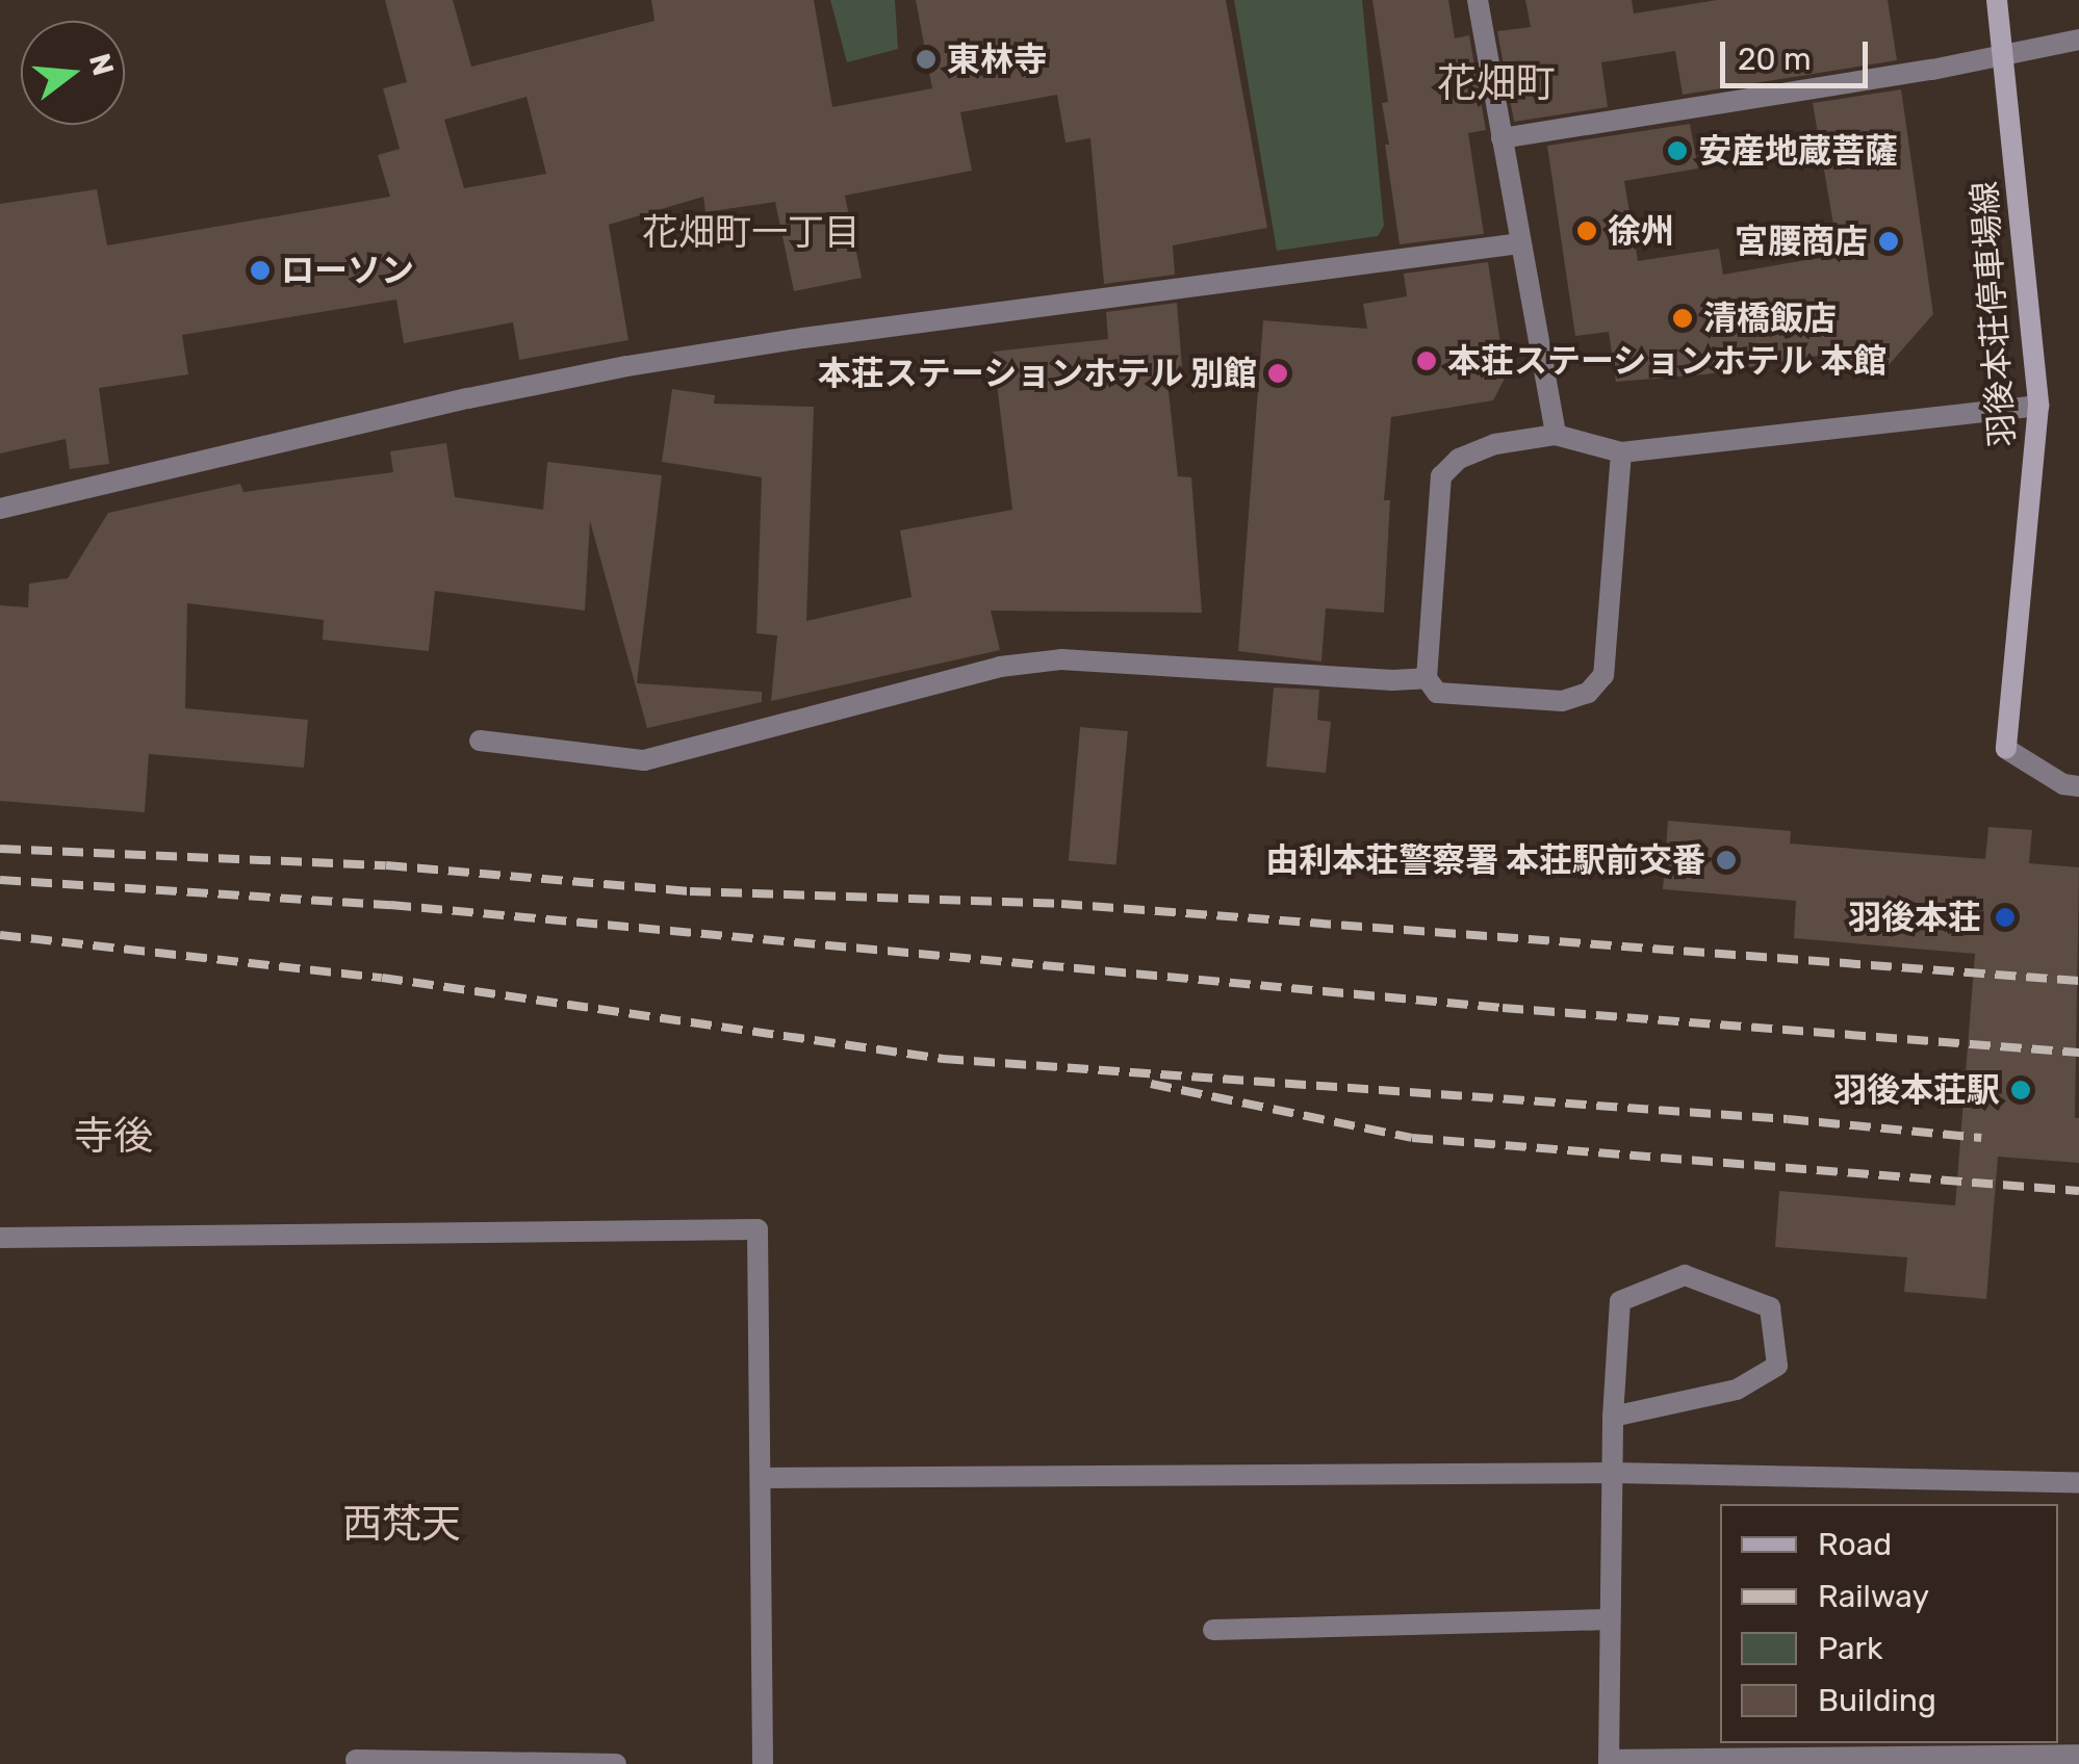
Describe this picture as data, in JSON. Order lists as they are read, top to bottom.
{
  "streets": {
    "main road": ["羽後本荘停車場線"]
  },
  "districts": [
    "花畑町",
    "花畑町一丁目",
    "寺後",
    "西梵天"
  ],
  "places": [
    "東林寺",
    "安産地蔵菩薩",
    "徐州",
    "宮腰商店",
    "ローソン",
    "清橋飯店",
    "本荘ステーションホテル 本館",
    "本荘ステーションホテル 別館",
    "由利本荘警察署 本荘駅前交番",
    "羽後本荘",
    "羽後本荘駅"
  ],
  "legend": [
    "Road",
    "Railway",
    "Park",
    "Building"
  ],
  "scale_bar": "20 m",
  "north": "right"
}
